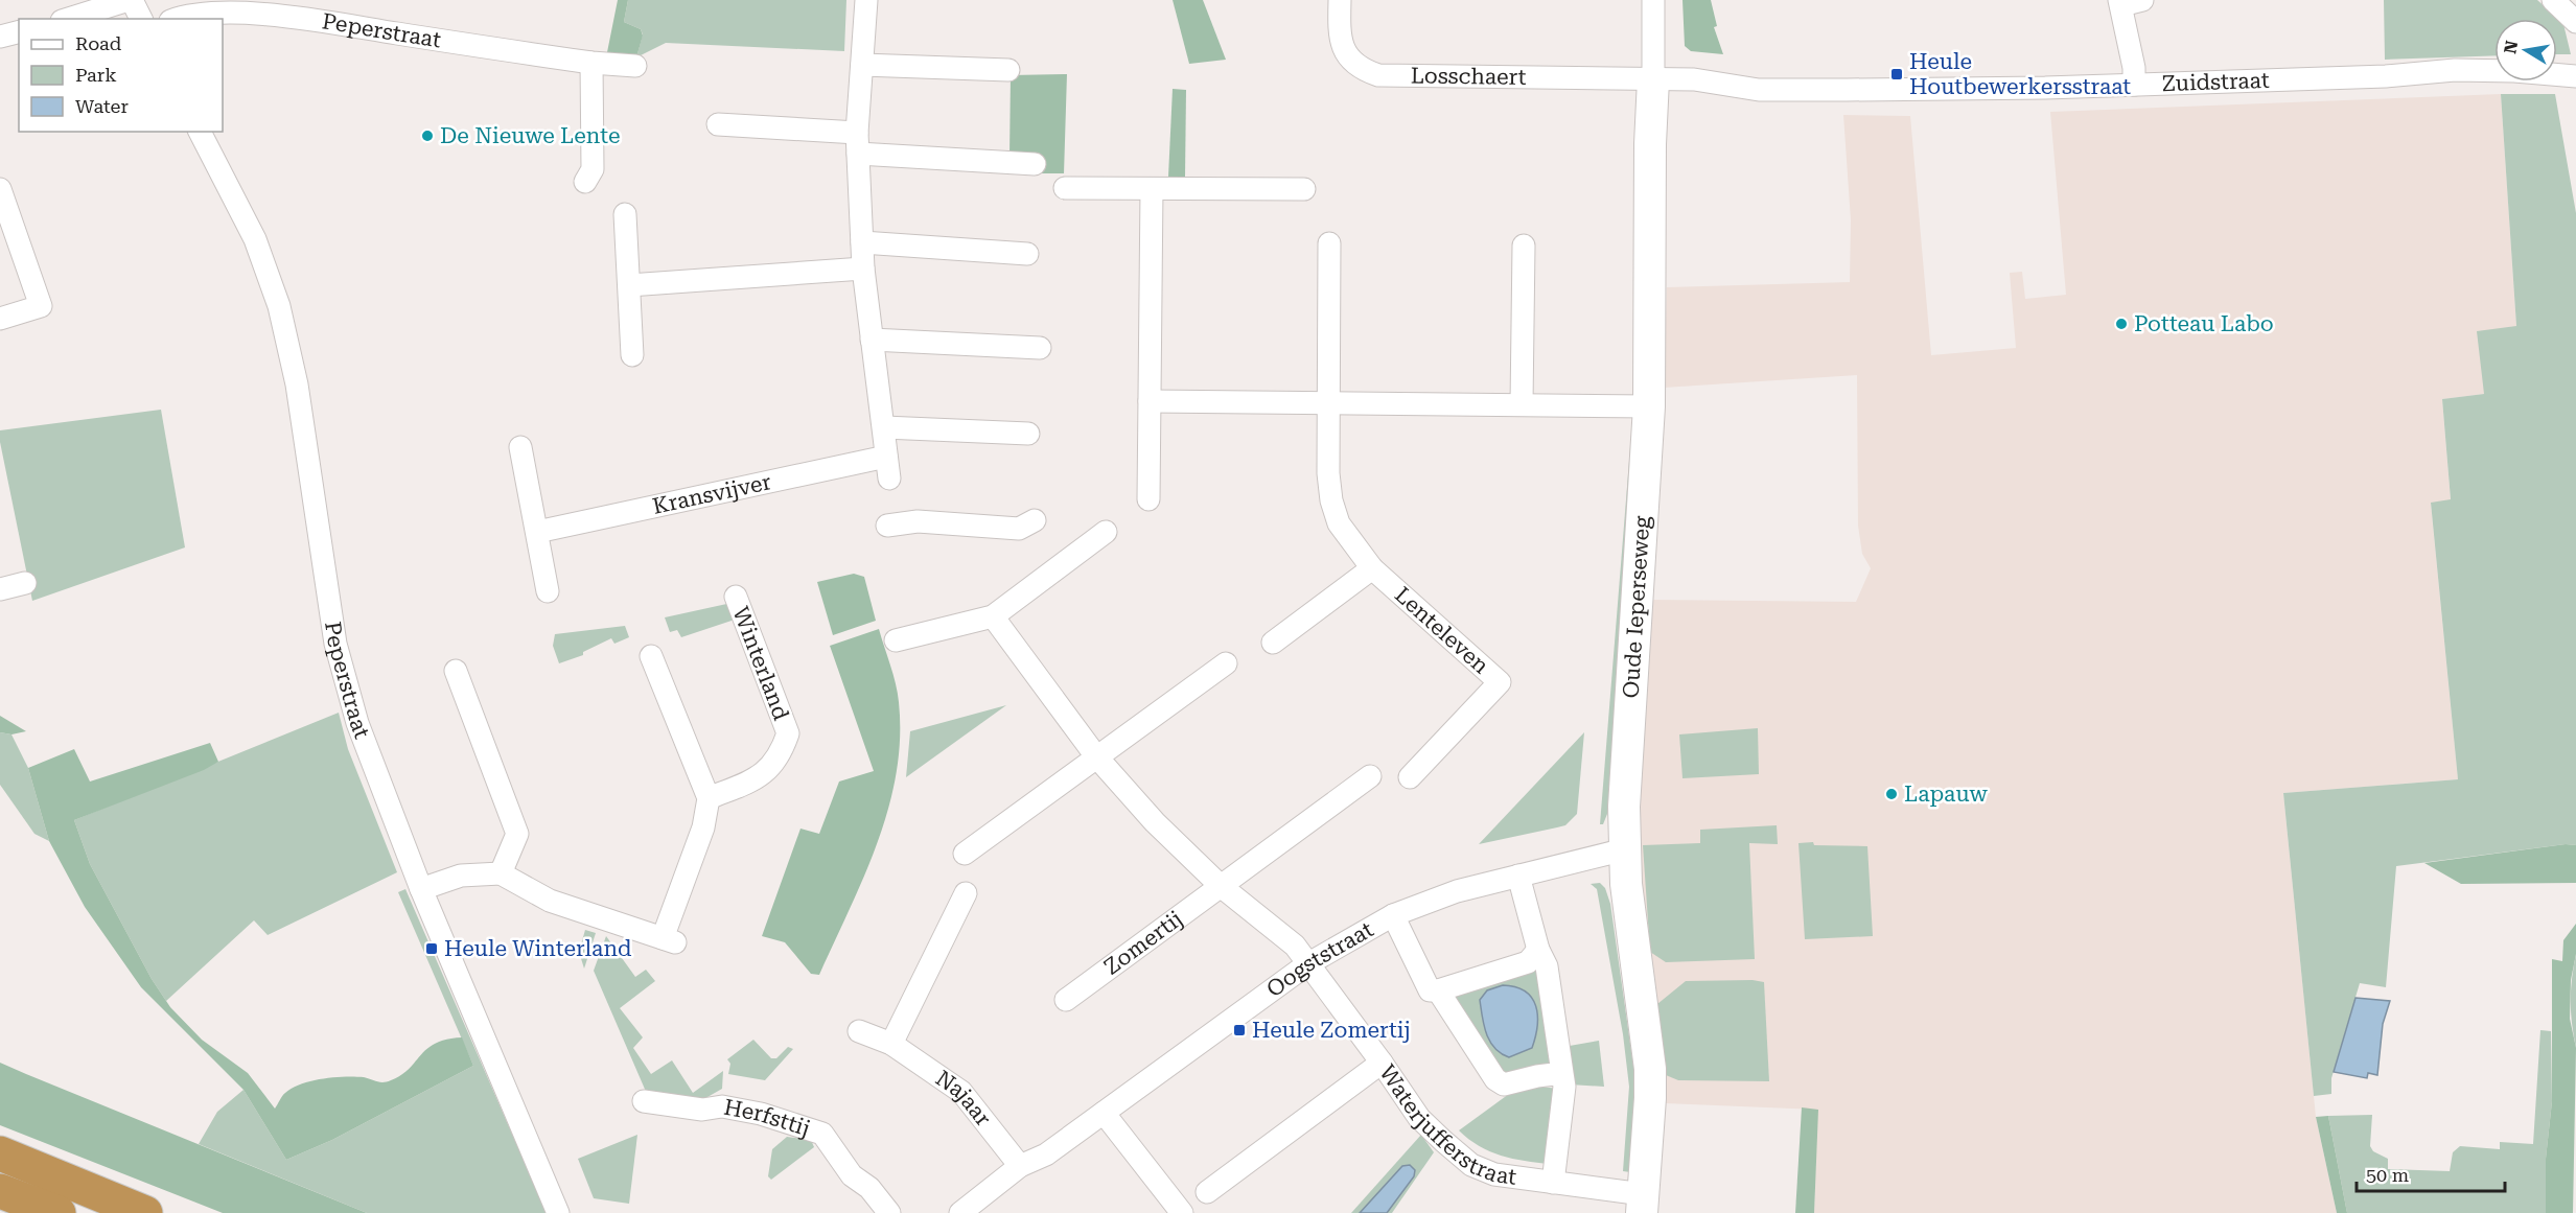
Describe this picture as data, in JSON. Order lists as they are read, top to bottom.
{
  "streets": {
    "street": [
      "Peperstraat",
      "Losschaert",
      "Zuidstraat",
      "Kransvijver",
      "Oude Ieperseweg",
      "Lenteleven",
      "Winterland",
      "Zomertij",
      "Oogststraat",
      "Najaar",
      "Waterjufferstraat",
      "Herfsttij"
    ]
  },
  "crossings": [
    ["Losschaert", "Zuidstraat"],
    ["Losschaert", "Oude Ieperseweg"],
    ["Zuidstraat", "Oude Ieperseweg"],
    ["Oude Ieperseweg", "Oogststraat"],
    ["Oude Ieperseweg", "Waterjufferstraat"],
    ["Oogststraat", "Najaar"],
    ["Oogststraat", "Waterjufferstraat"]
  ],
  "places": {
    "transit": ["Heule Houtbewerkersstraat", "Heule Winterland", "Heule Zomertij"],
    "other": ["De Nieuwe Lente", "Potteau Labo", "Lapauw"]
  },
  "legend": ["Road", "Park", "Water"],
  "scale_bar": "50 m",
  "north": "left"
}
